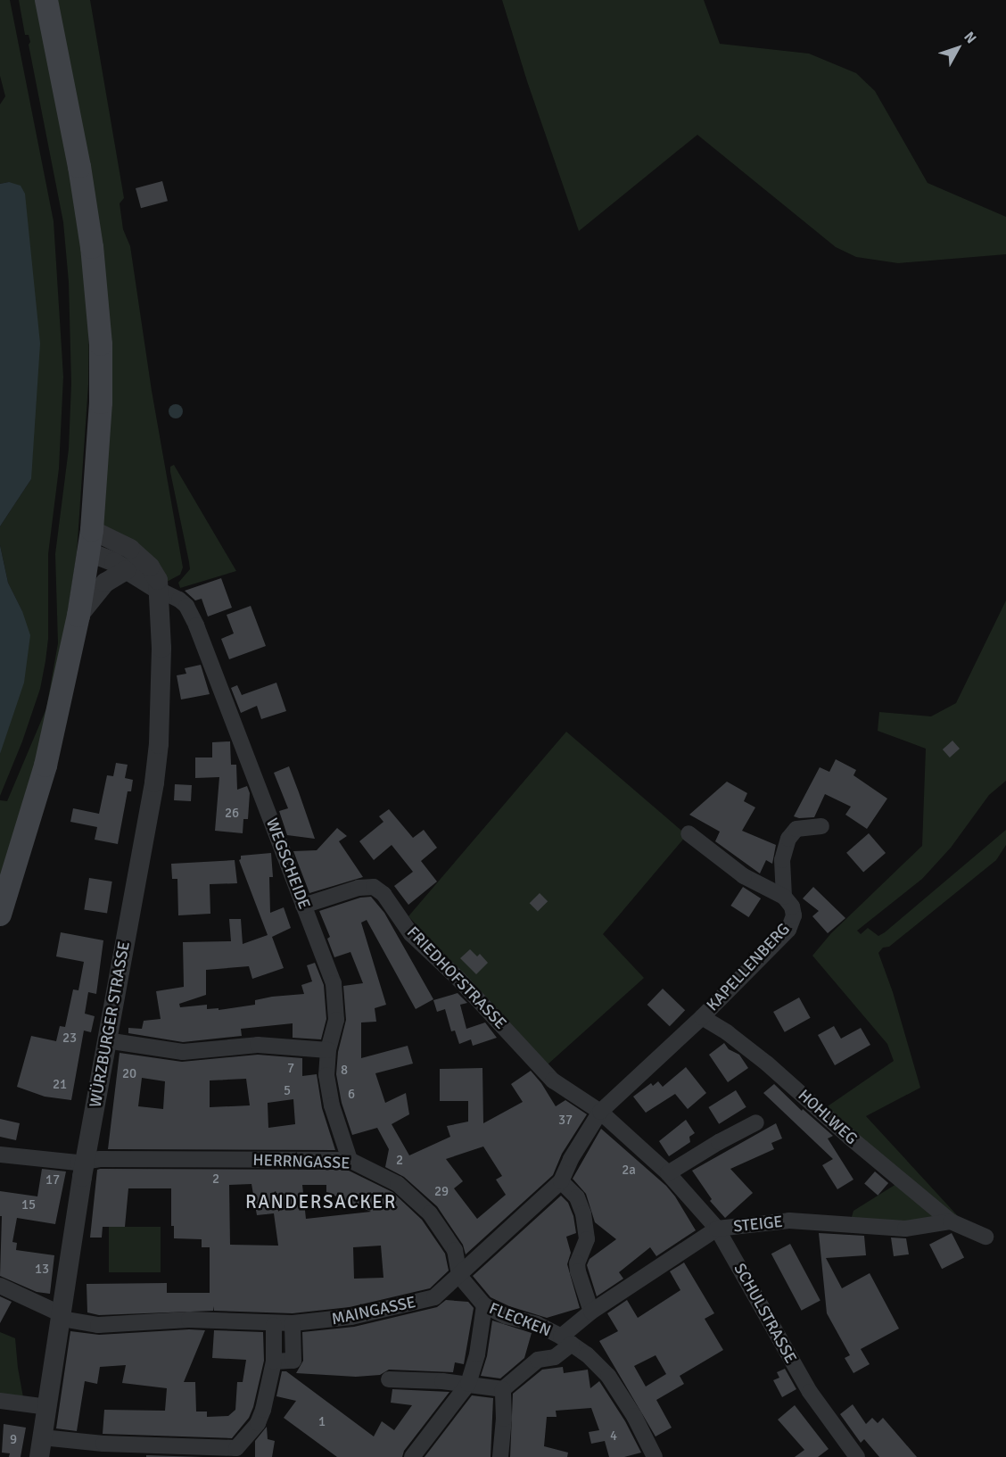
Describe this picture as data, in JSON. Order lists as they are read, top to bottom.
{
  "streets": {
    "street": [
      "WEGSCHEIDE",
      "KAPELLENBERG",
      "FRIEDHOFSTRASSE",
      "WÜRZBURGER STRASSE",
      "HOHLWEG",
      "HERRNGASSE",
      "STEIGE",
      "MAINGASSE",
      "SCHULSTRASSE",
      "FLECKEN"
    ]
  },
  "crossings": [
    ["WEGSCHEIDE", "FRIEDHOFSTRASSE"],
    ["WEGSCHEIDE", "WÜRZBURGER STRASSE"],
    ["WEGSCHEIDE", "HERRNGASSE"],
    ["KAPELLENBERG", "FRIEDHOFSTRASSE"],
    ["KAPELLENBERG", "HOHLWEG"],
    ["KAPELLENBERG", "MAINGASSE"],
    ["KAPELLENBERG", "SCHULSTRASSE"],
    ["FRIEDHOFSTRASSE", "MAINGASSE"],
    ["FRIEDHOFSTRASSE", "SCHULSTRASSE"],
    ["WÜRZBURGER STRASSE", "HERRNGASSE"],
    ["WÜRZBURGER STRASSE", "MAINGASSE"],
    ["HOHLWEG", "STEIGE"],
    ["HERRNGASSE", "MAINGASSE"],
    ["HERRNGASSE", "FLECKEN"],
    ["STEIGE", "SCHULSTRASSE"],
    ["STEIGE", "FLECKEN"],
    ["MAINGASSE", "SCHULSTRASSE"],
    ["MAINGASSE", "FLECKEN"]
  ],
  "districts": ["RANDERSACKER"],
  "house_numbers": [
    "26",
    "23",
    "7",
    "8",
    "20",
    "21",
    "5",
    "6",
    "37",
    "2",
    "2a",
    "2",
    "17",
    "29",
    "15",
    "13",
    "1",
    "4",
    "9"
  ],
  "north": "top right"
}
